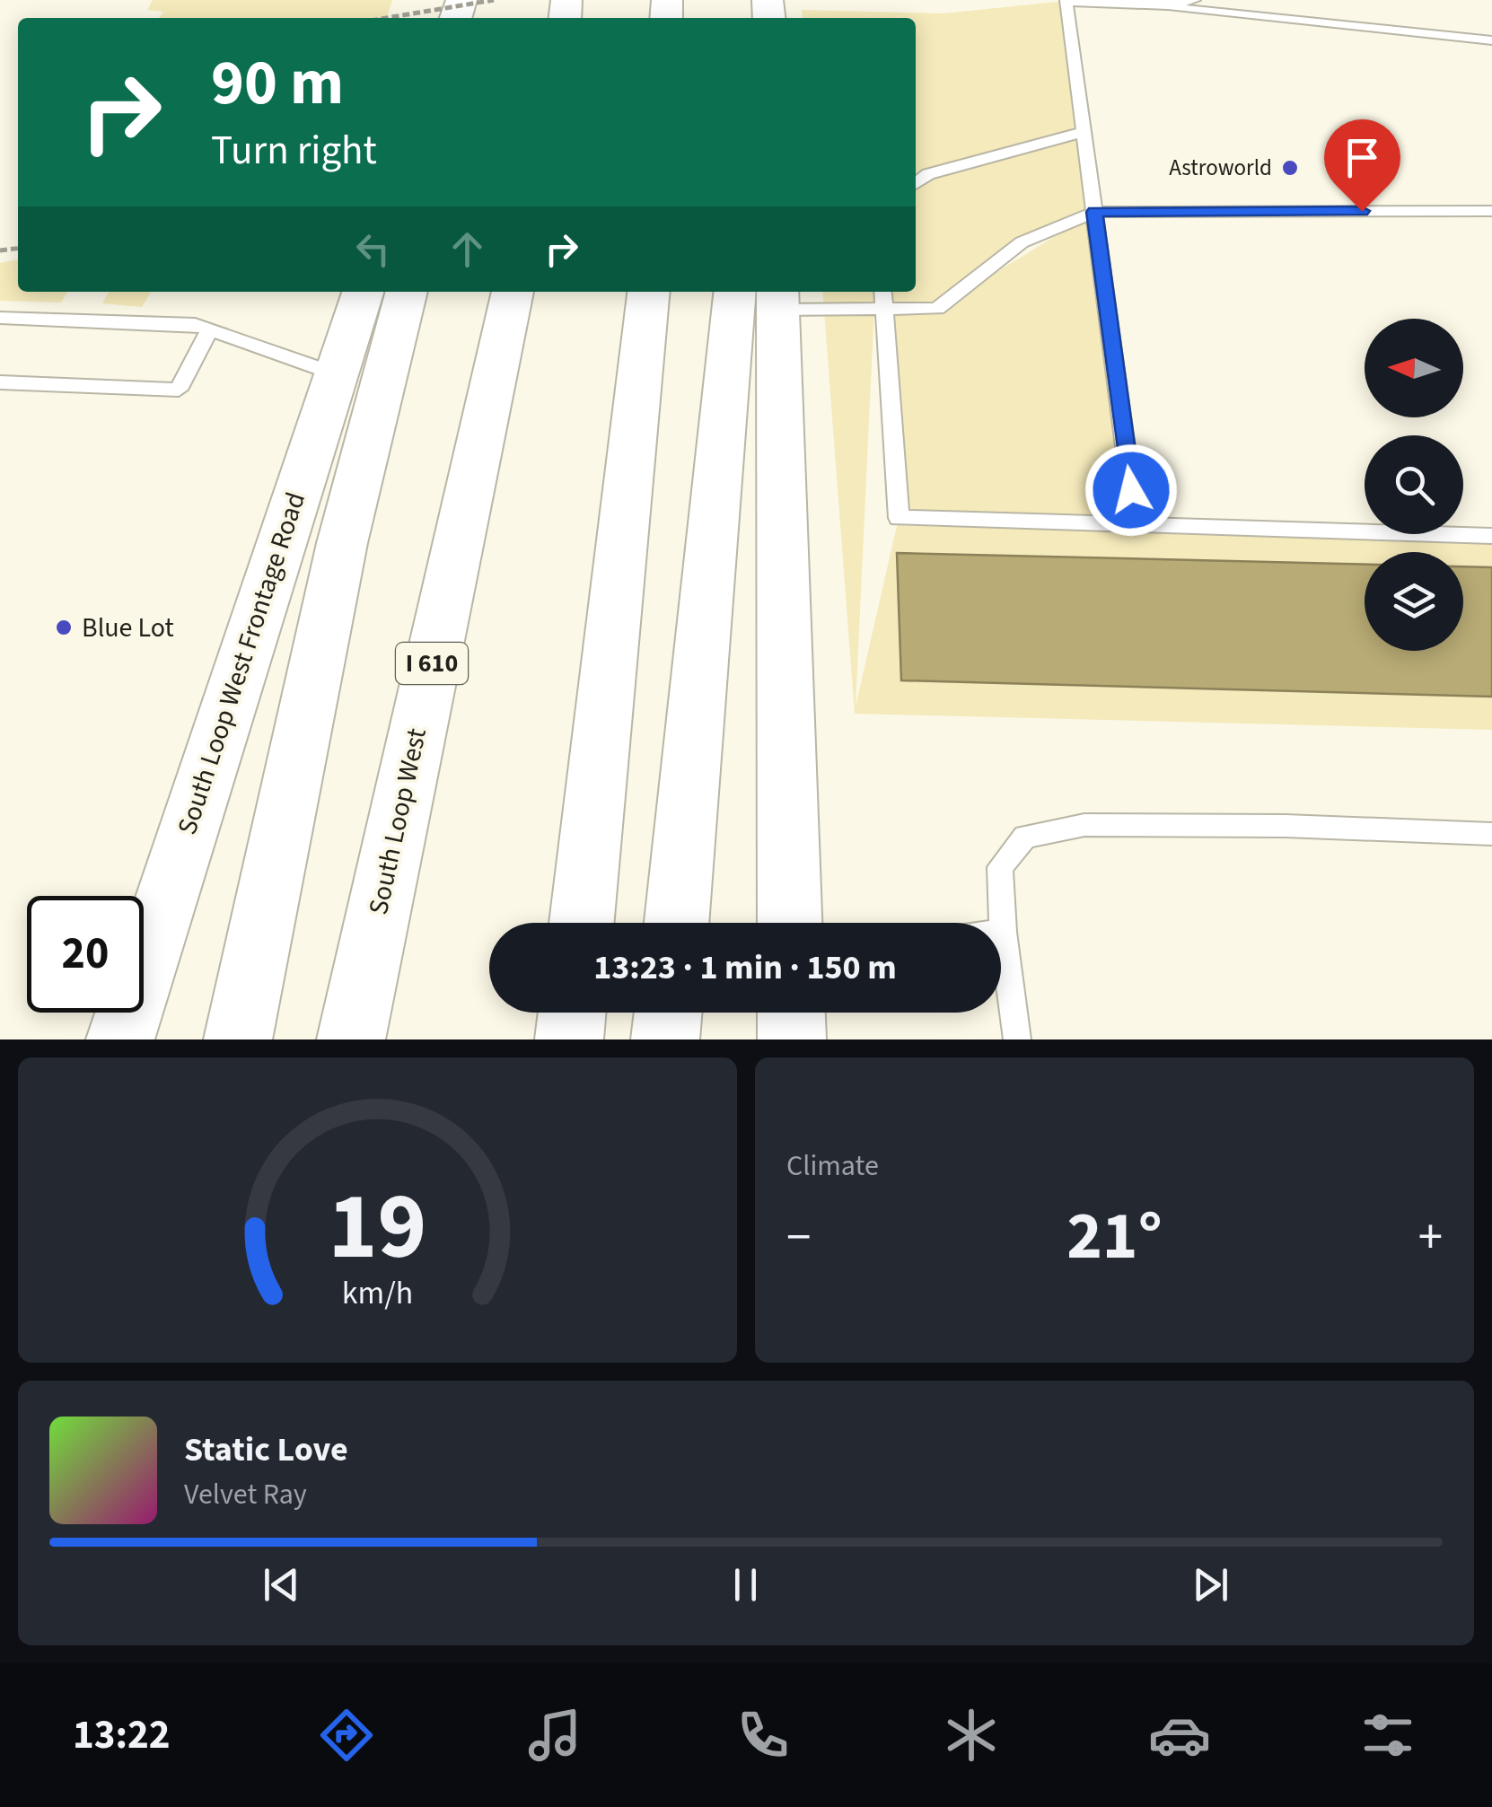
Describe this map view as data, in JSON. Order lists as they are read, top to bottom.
{
  "streets": {
    "main road": ["South Loop West Frontage Road", "I 610", "South Loop West"]
  },
  "places": ["Astroworld", "Blue Lot"],
  "north": "left",
  "page": {
    "turn": ["90 m", "Turn right"],
    "limit": "20",
    "trip": "13:23 · 1 min · 150 m",
    "tile": "Climate",
    "heat": ["−", "21°", "+"],
    "song": ["Static Love", "Velvet Ray"],
    "tabs": "13:22",
    "gauge": ["19", "km/h"]
  }
}
